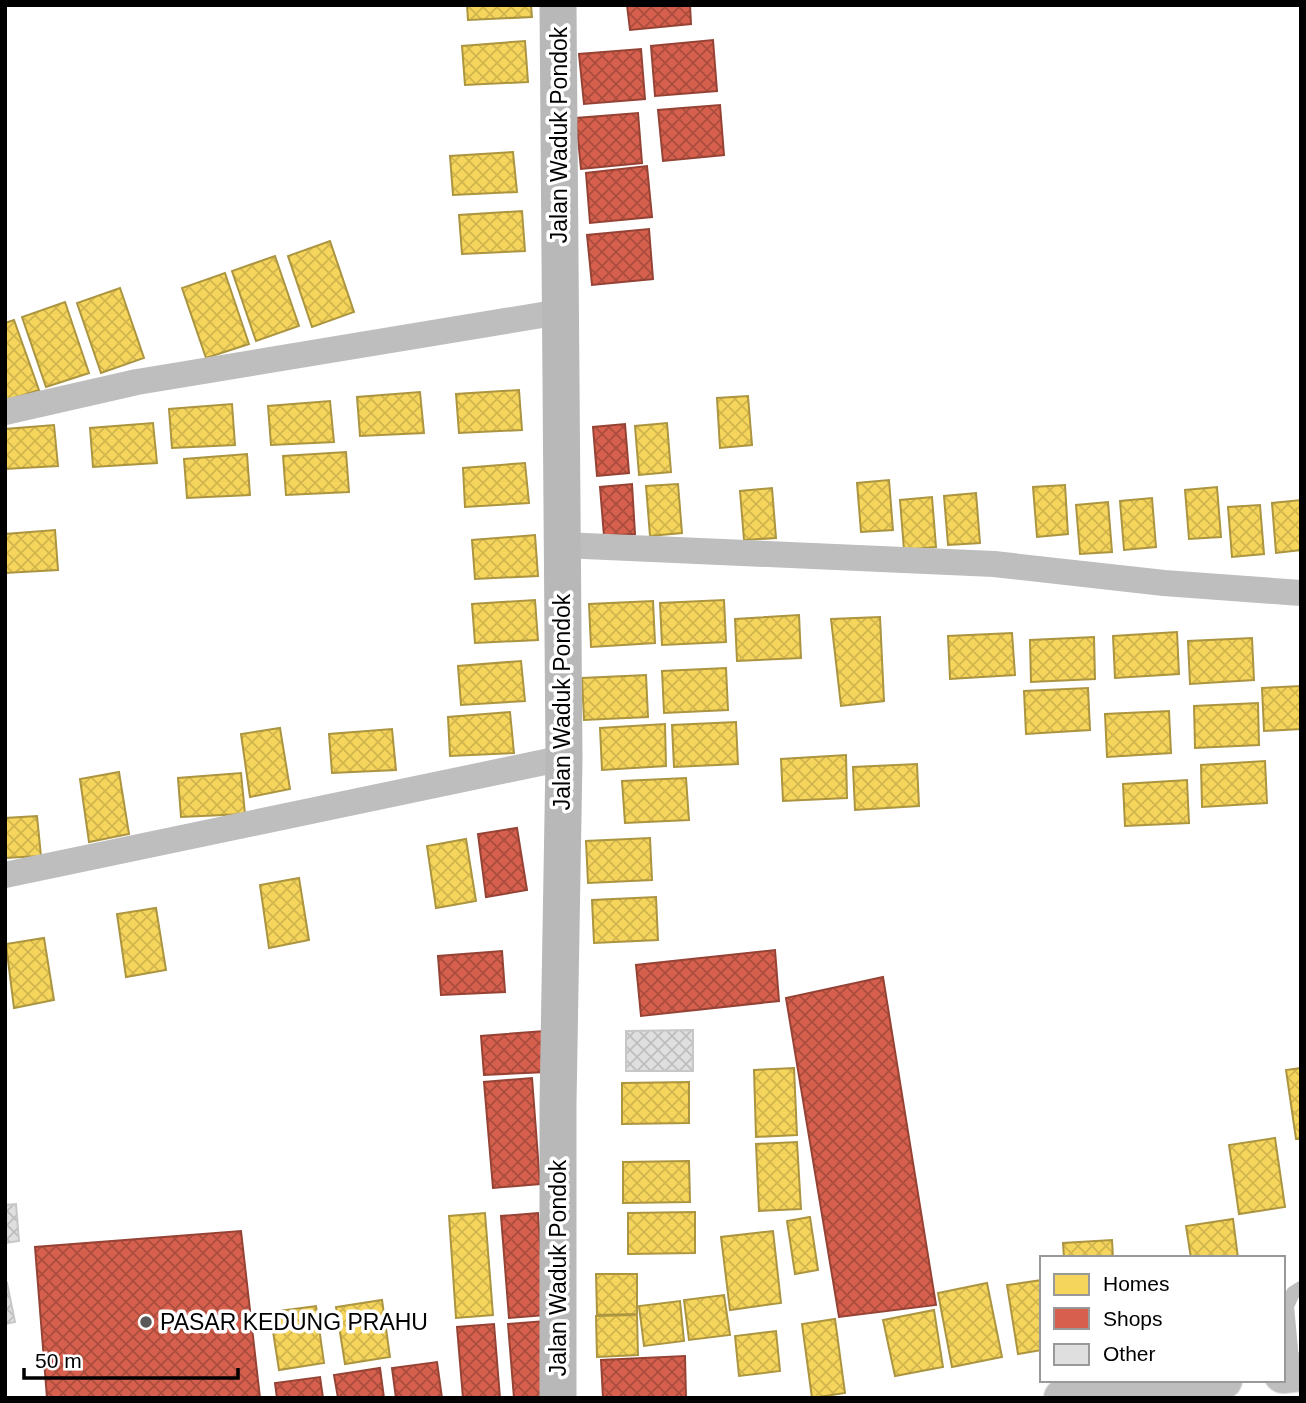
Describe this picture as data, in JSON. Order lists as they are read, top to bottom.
{
  "streets": {
    "street": ["Jalan Waduk Pondok"]
  },
  "places": ["PASAR KEDUNG PRAHU"],
  "legend": ["Homes", "Shops", "Other"],
  "scale_bar": "50 m"
}
